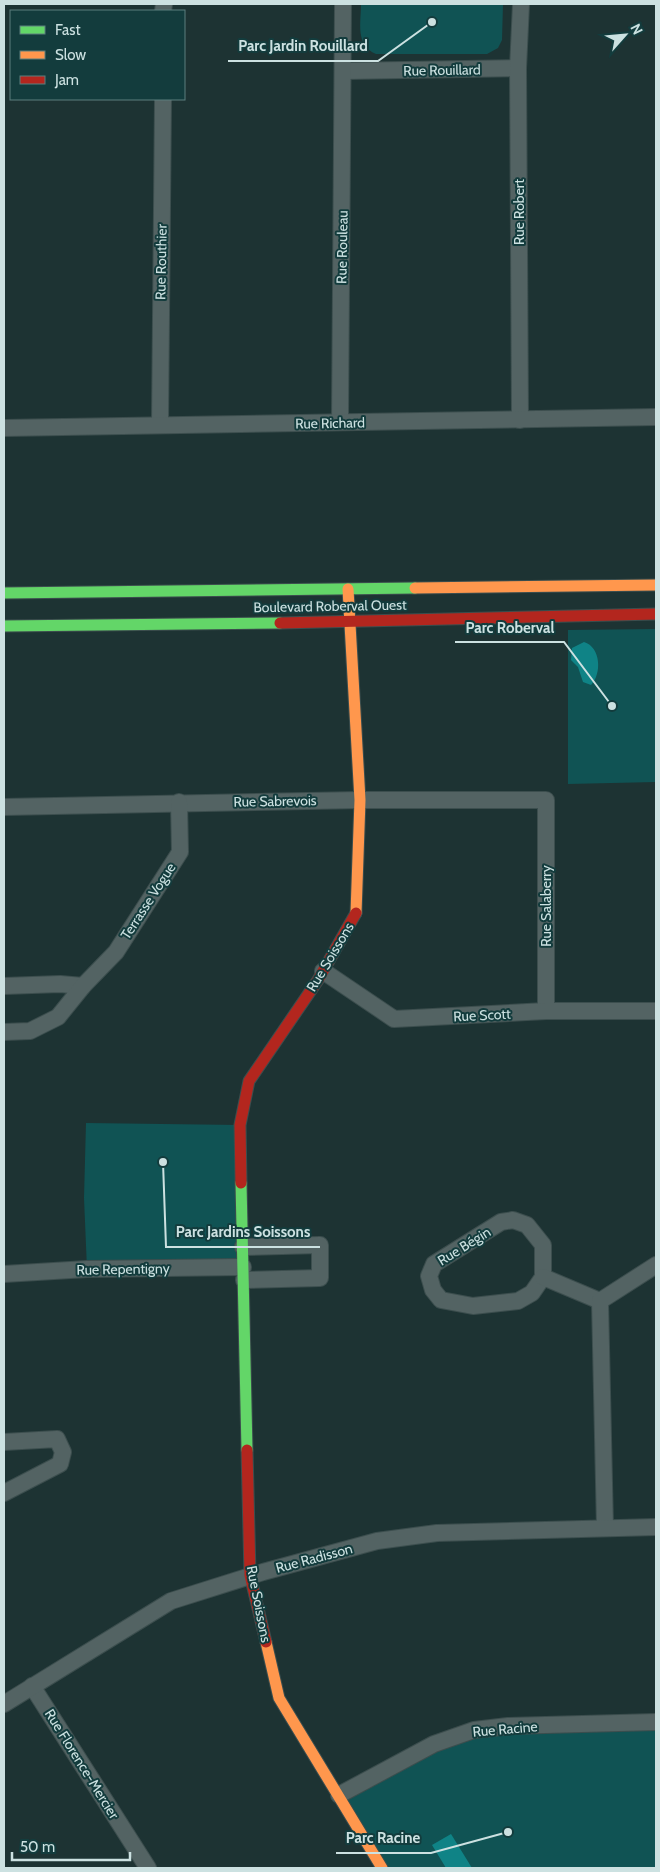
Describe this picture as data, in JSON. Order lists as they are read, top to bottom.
{
  "streets": {
    "street": [
      "Rue Rouillard",
      "Rue Robert",
      "Rue Rouleau",
      "Rue Routhier",
      "Rue Richard",
      "Boulevard Roberval Ouest",
      "Rue Sabrevois",
      "Terrasse Vogue",
      "Rue Salaberry",
      "Rue Soissons",
      "Rue Scott",
      "Rue Bégin",
      "Rue Repentigny",
      "Rue Radisson",
      "Rue Racine",
      "Rue Florence-Mercier"
    ]
  },
  "crossings": [
    ["Rue Rouillard", "Rue Robert"],
    ["Rue Rouillard", "Rue Rouleau"],
    ["Rue Robert", "Rue Richard"],
    ["Rue Rouleau", "Rue Richard"],
    ["Rue Routhier", "Rue Richard"],
    ["Boulevard Roberval Ouest", "Rue Soissons"],
    ["Rue Sabrevois", "Terrasse Vogue"],
    ["Rue Sabrevois", "Rue Salaberry"],
    ["Rue Sabrevois", "Rue Soissons"],
    ["Rue Salaberry", "Rue Scott"],
    ["Rue Soissons", "Rue Scott"],
    ["Rue Soissons", "Rue Repentigny"],
    ["Rue Soissons", "Rue Radisson"],
    ["Rue Soissons", "Rue Racine"],
    ["Rue Radisson", "Rue Florence-Mercier"]
  ],
  "places": [
    "Parc Jardin Rouillard",
    "Parc Roberval",
    "Parc Jardins Soissons",
    "Parc Racine"
  ],
  "legend": ["Fast", "Slow", "Jam"],
  "scale_bar": "50 m",
  "north": "top right"
}
